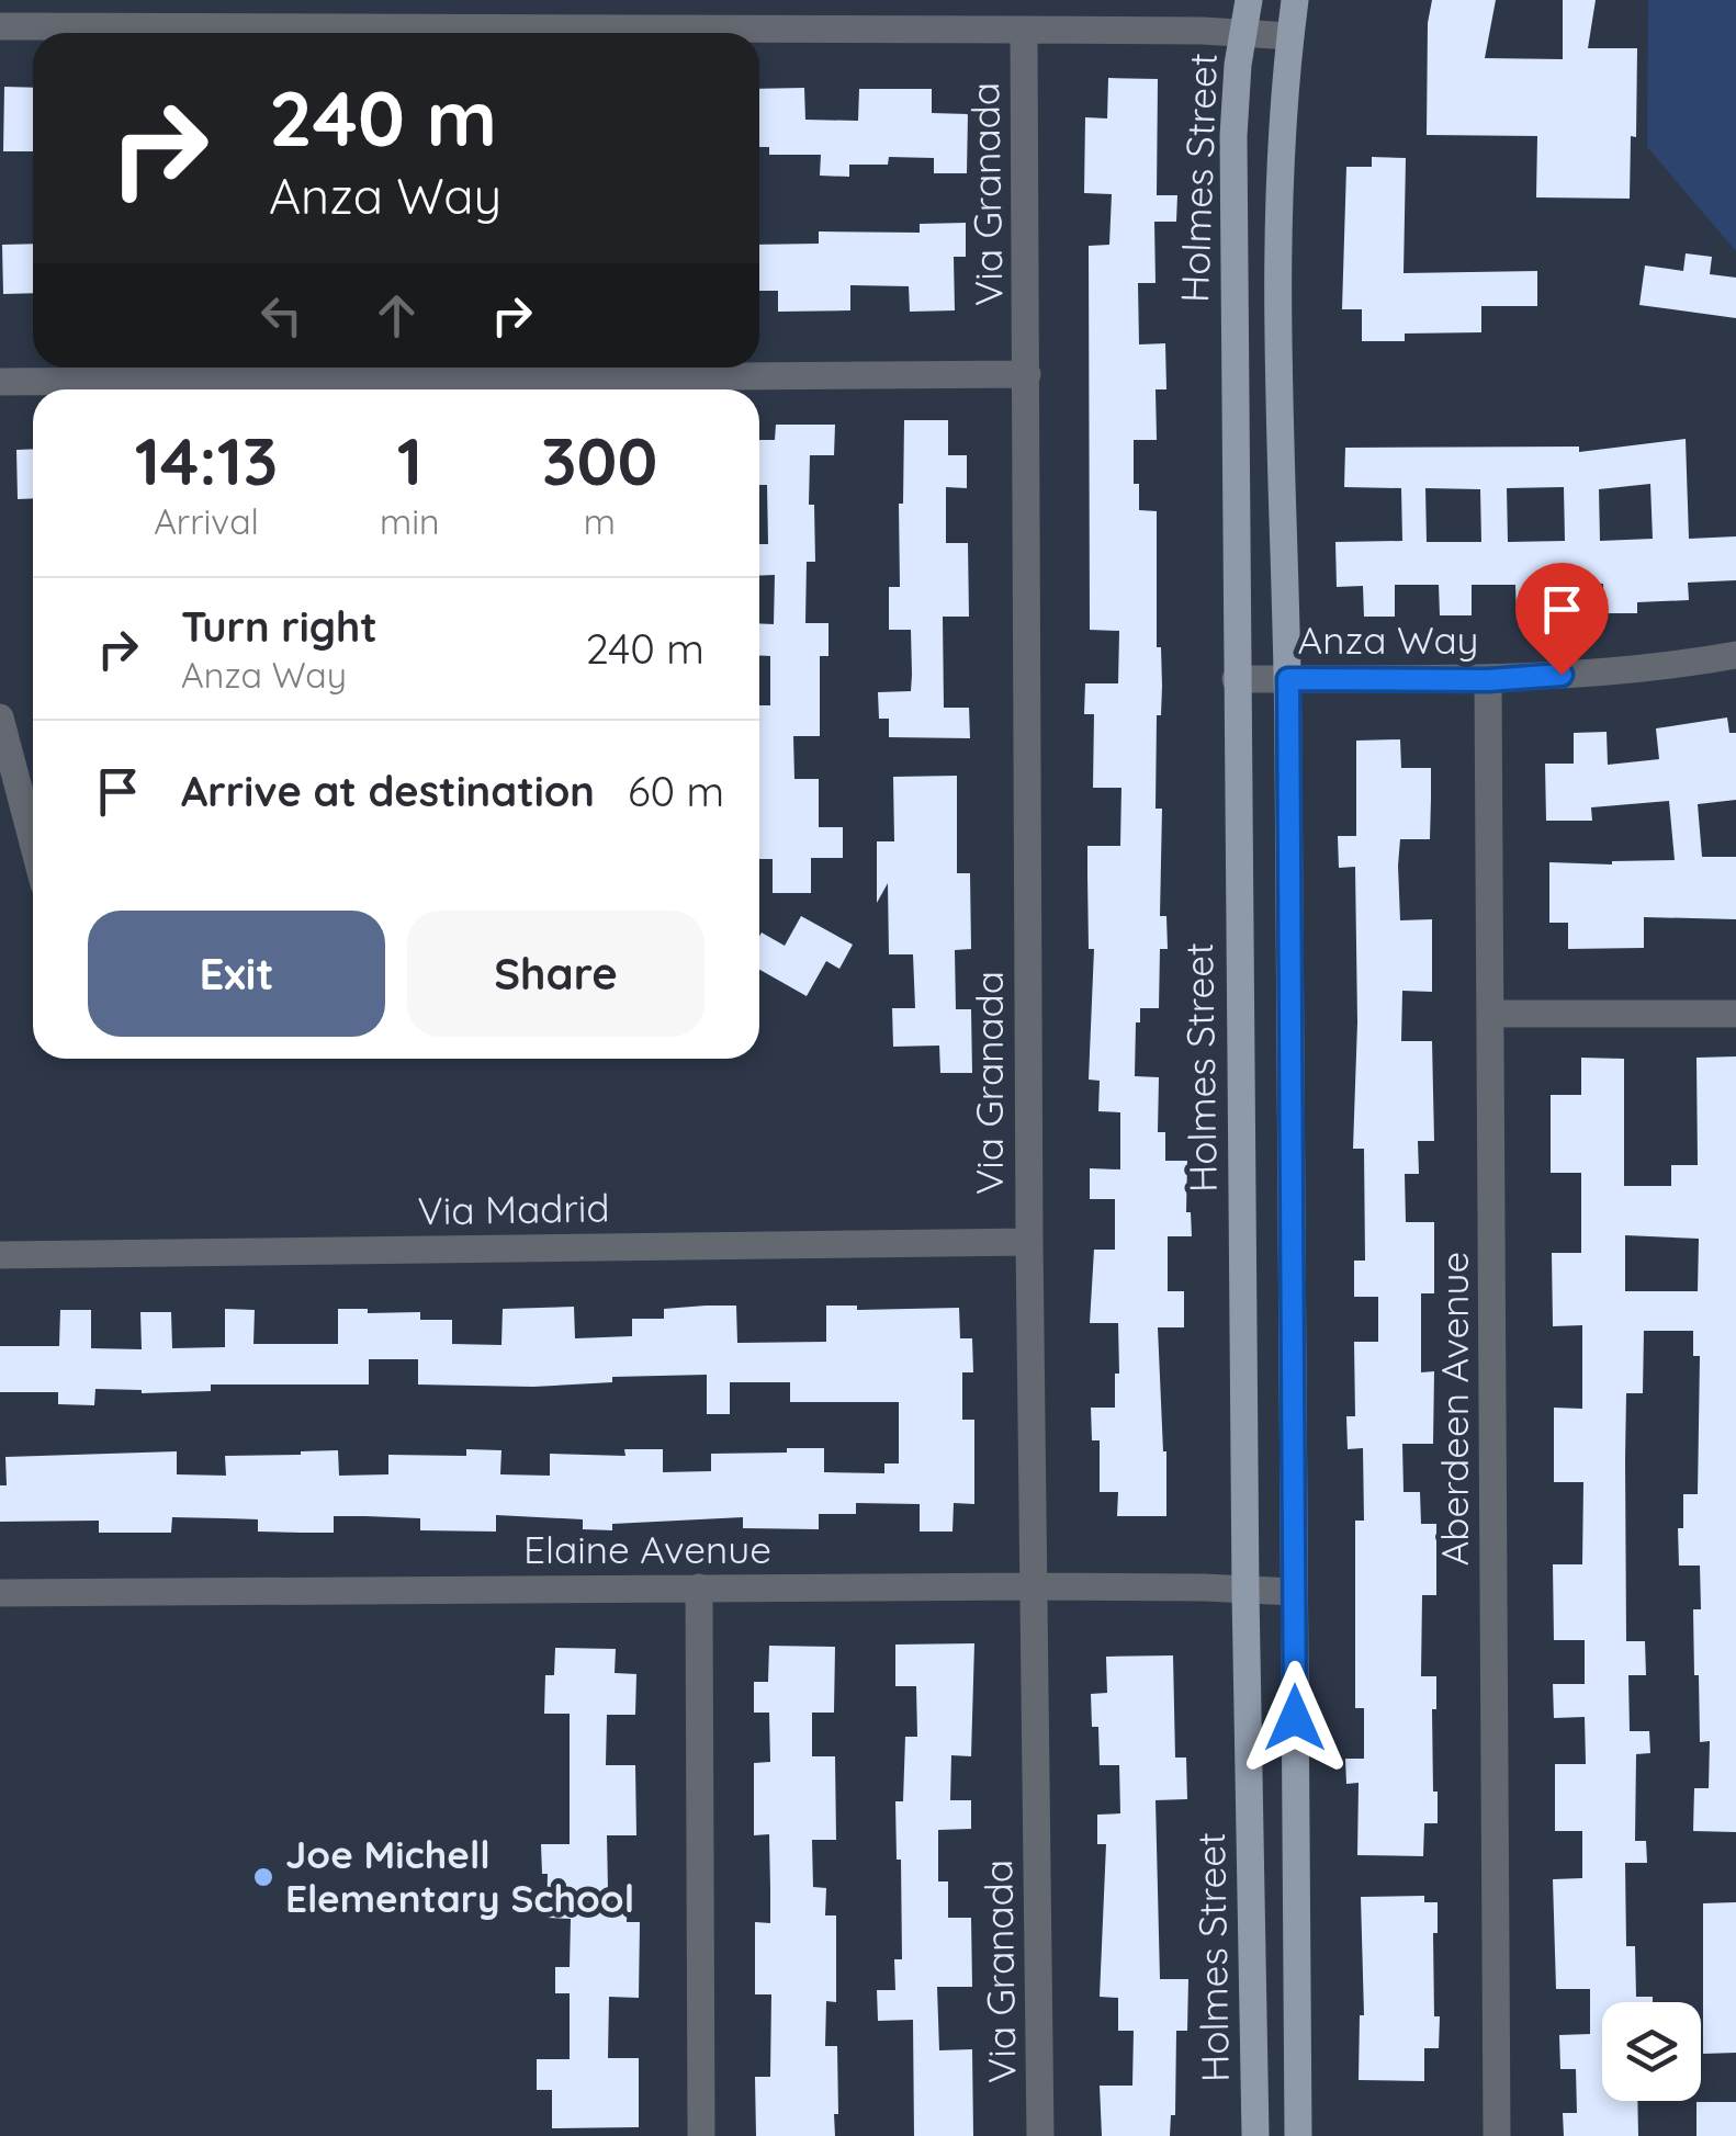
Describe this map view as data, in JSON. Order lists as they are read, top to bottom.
{
  "streets": {
    "main road": ["Holmes Street"],
    "street": [
      "Via Granada",
      "Anza Way",
      "Via Madrid",
      "Aberdeen Avenue",
      "Elaine Avenue"
    ]
  },
  "crossings": [
    ["Holmes Street", "Anza Way"],
    ["Holmes Street", "Elaine Avenue"],
    ["Via Granada", "Via Madrid"],
    ["Via Granada", "Elaine Avenue"],
    ["Anza Way", "Aberdeen Avenue"]
  ],
  "places": ["Joe Michell Elementary School"],
  "page": {
    "turn": ["240 m", "Anza Way"],
    "eta": [
      "14:13",
      "Arrival",
      "1",
      "min",
      "300",
      "m"
    ],
    "list": [
      {
        "name": "Turn right",
        "note": "Anza Way",
        "value": "240 m"
      },
      {
        "name": "Arrive at destination",
        "value": "60 m"
      }
    ],
    "buttons": ["Exit", "Share"]
  }
}
